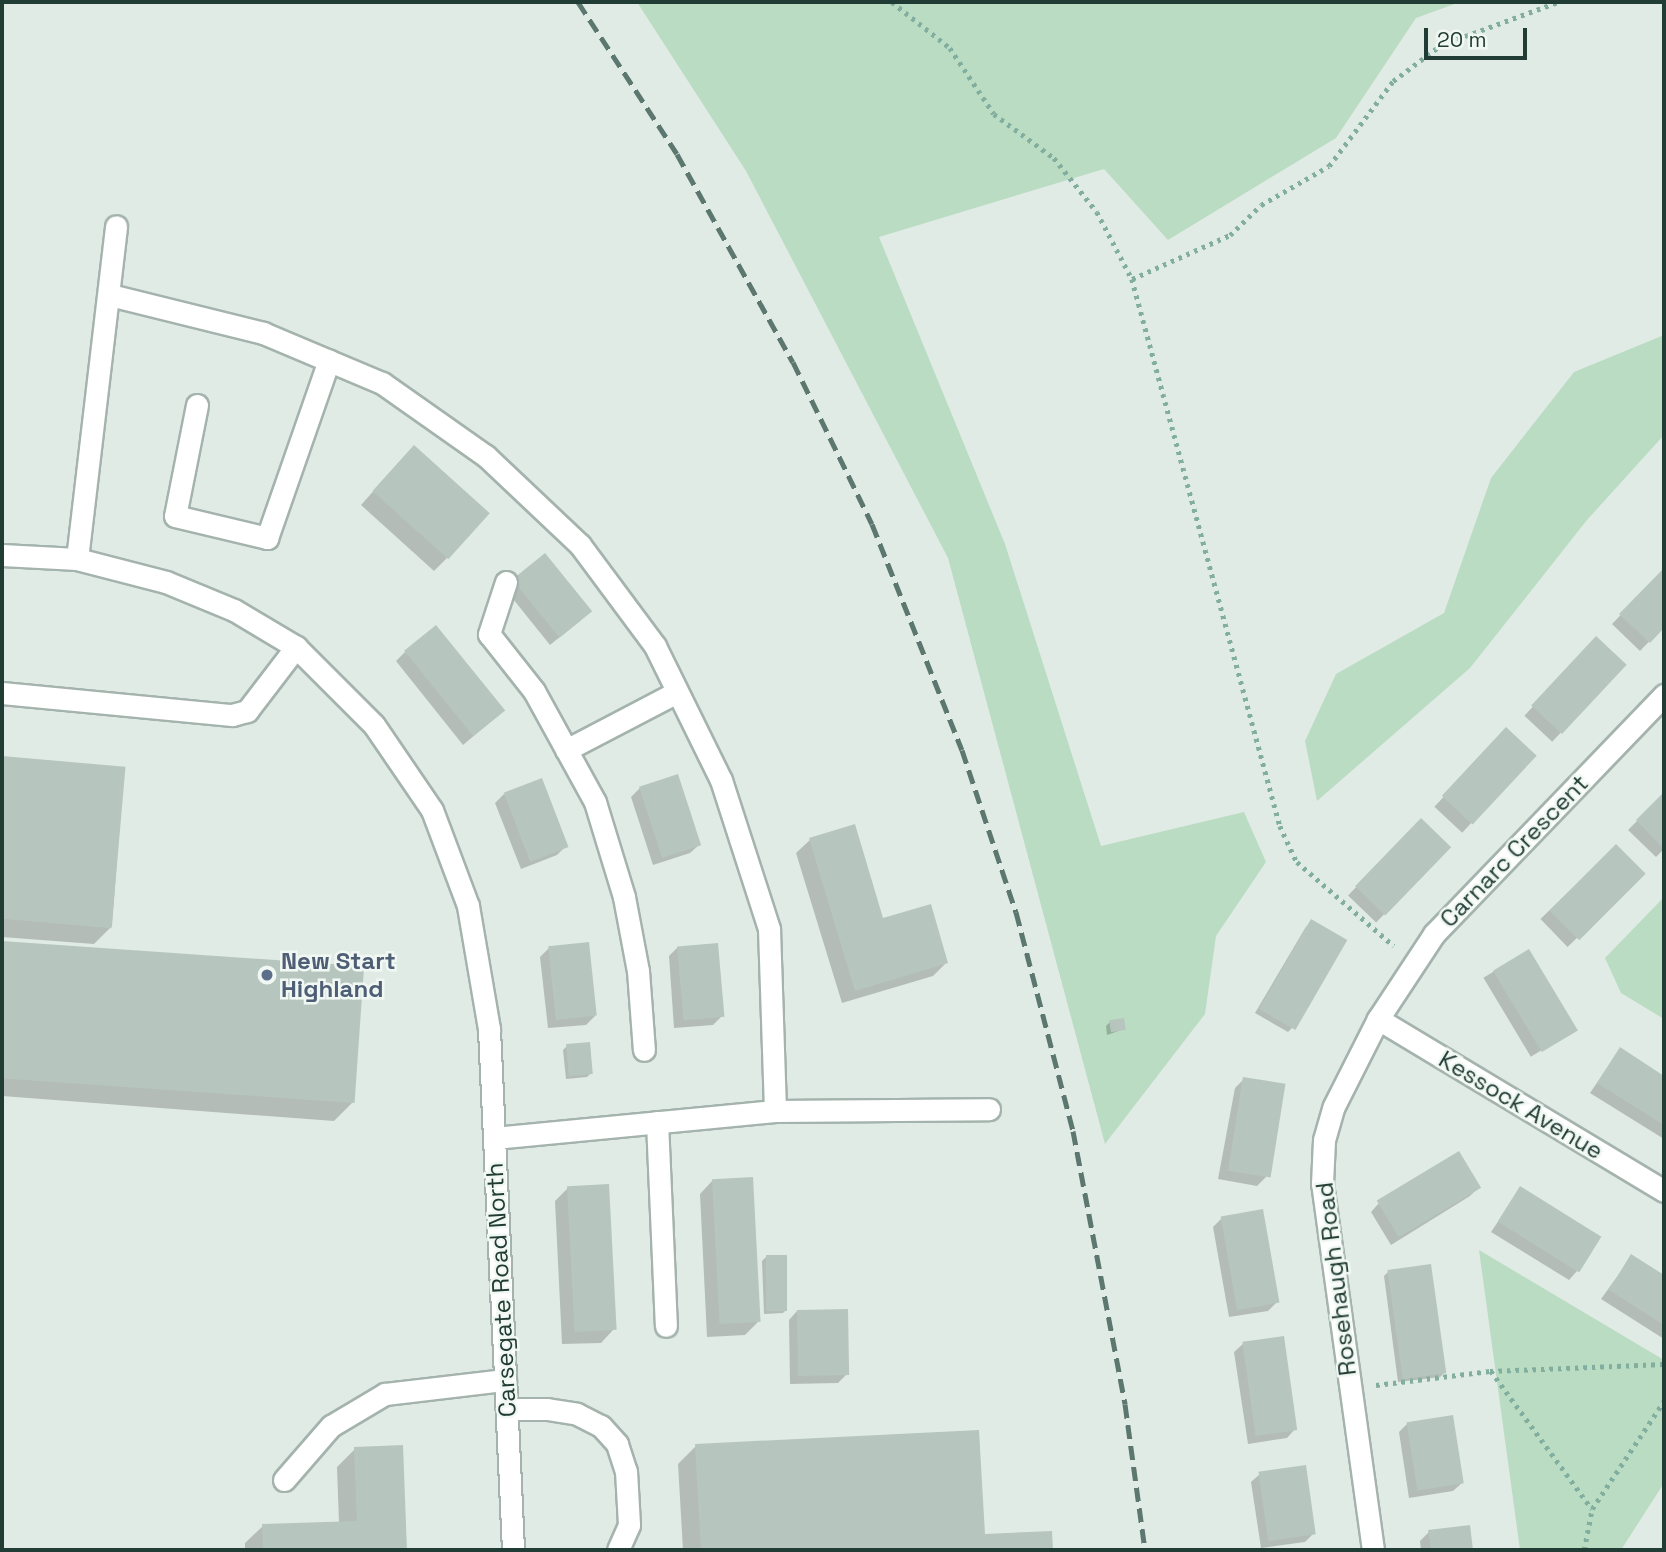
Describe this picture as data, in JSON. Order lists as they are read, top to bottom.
{
  "streets": {
    "street": [
      "Carnarc Crescent",
      "Kessock Avenue",
      "Rosehaugh Road",
      "Carsegate Road North"
    ]
  },
  "crossings": [
    ["Carnarc Crescent", "Kessock Avenue"],
    ["Carnarc Crescent", "Rosehaugh Road"],
    ["Kessock Avenue", "Rosehaugh Road"]
  ],
  "places": ["New Start Highland"],
  "scale_bar": "20 m"
}
